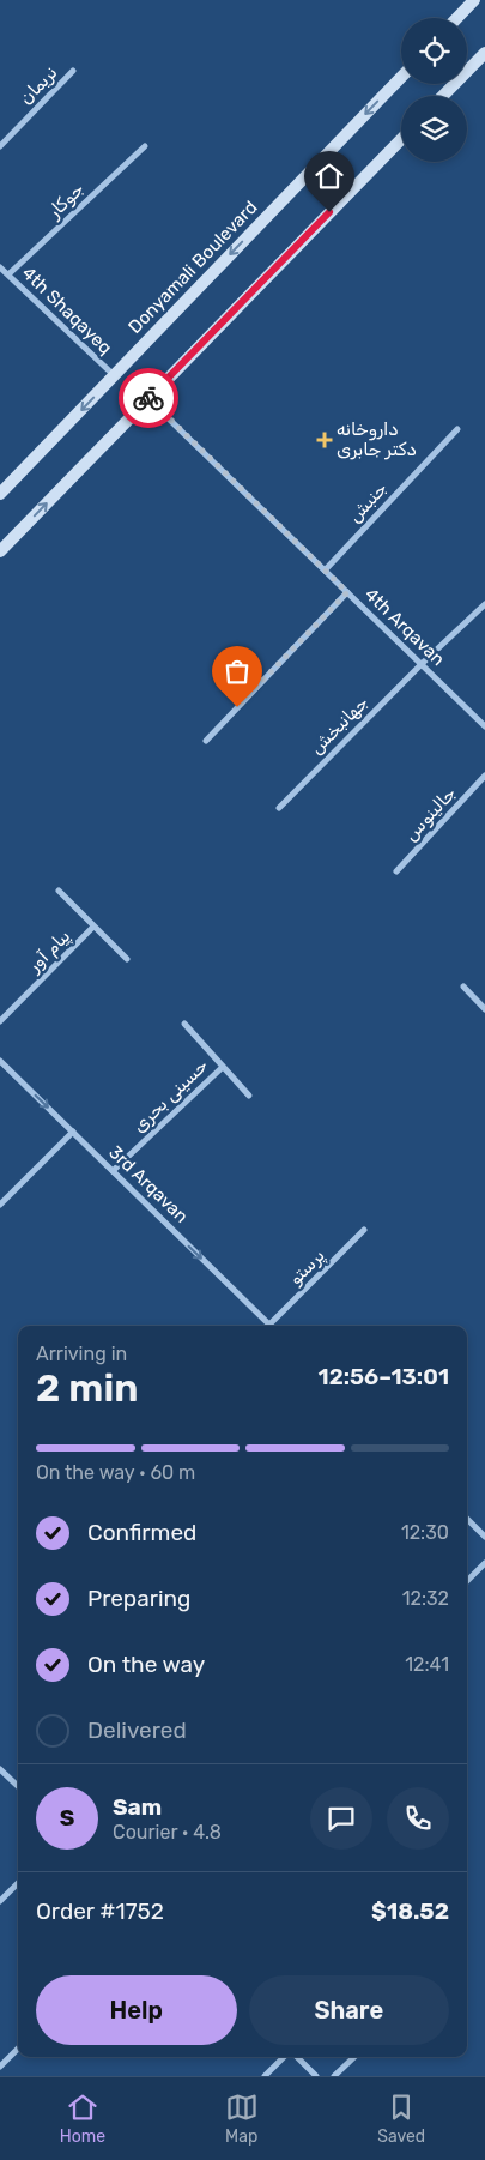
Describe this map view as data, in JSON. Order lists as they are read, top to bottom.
{
  "streets": {
    "main road": ["Donyamali Boulevard"],
    "street": [
      "نریمان",
      "جوکار",
      "4th Shaqayeq",
      "جنبش",
      "4th Arqavan",
      "جهانبخش",
      "جالینوس",
      "پیام آور",
      "حسینی بحری",
      "3rd Arqavan",
      "پرستو"
    ]
  },
  "crossings": [
    ["جوکار", "4th Shaqayeq"],
    ["Donyamali Boulevard", "4th Shaqayeq"],
    ["جنبش", "4th Arqavan"],
    ["4th Arqavan", "جهانبخش"],
    ["حسینی بحری", "3rd Arqavan"],
    ["3rd Arqavan", "پرستو"]
  ],
  "one_way": ["3rd Arqavan"],
  "places": {
    "health": ["داروخانه دکتر جابری"]
  },
  "page": {
    "heading": ["2 min", "Arriving in", "12:56–13:01"],
    "panel": [
      "Sam",
      "Courier · 4.8",
      "Order #1752",
      "$18.52"
    ],
    "bar": "On the way · 60 m",
    "list": [
      ["Confirmed", "12:30"],
      ["Preparing", "12:32"],
      ["On the way", "12:41"],
      "Delivered"
    ],
    "round": "S",
    "buttons": ["Help", "Share"],
    "tabs": ["Home", "Map", "Saved"]
  }
}
